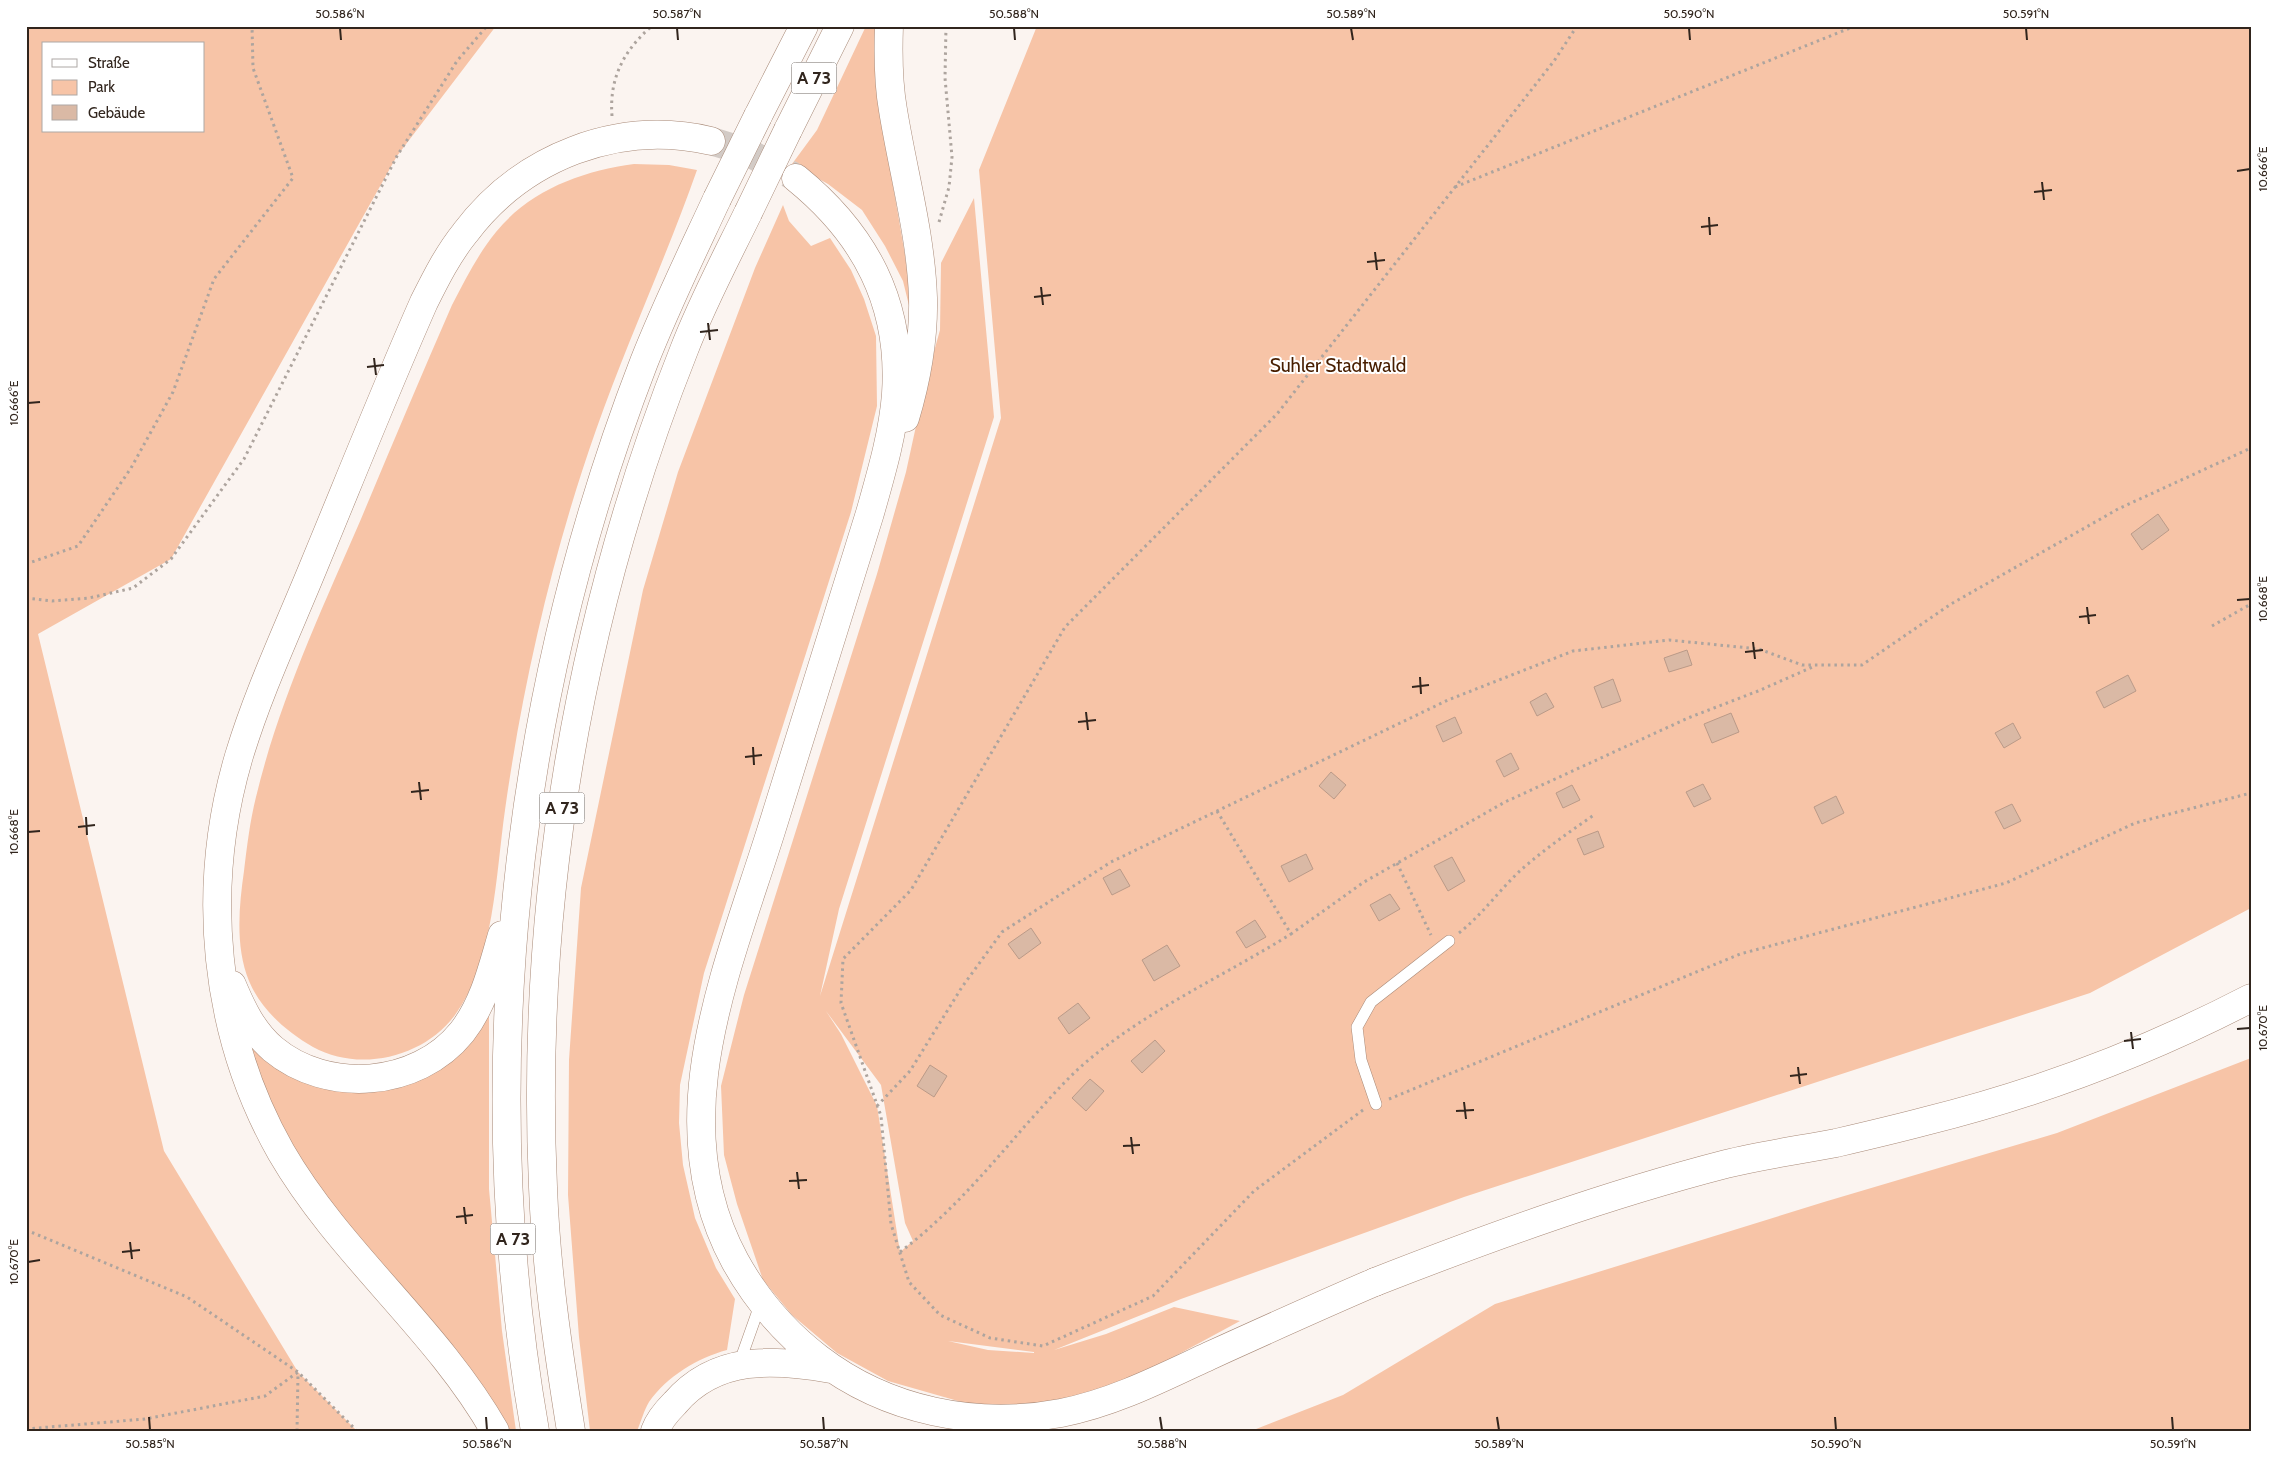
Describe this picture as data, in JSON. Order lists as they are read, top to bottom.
{
  "streets": {
    "main road": ["A 73"]
  },
  "parks": ["Suhler Stadtwald"],
  "legend": ["Straße", "Park", "Gebäude"],
  "coordinates": [
    "50.586°N",
    "50.587°N",
    "50.588°N",
    "50.589°N",
    "50.590°N",
    "50.591°N",
    "10.666°E",
    "10.668°E",
    "10.670°E",
    "50.585°N"
  ]
}
